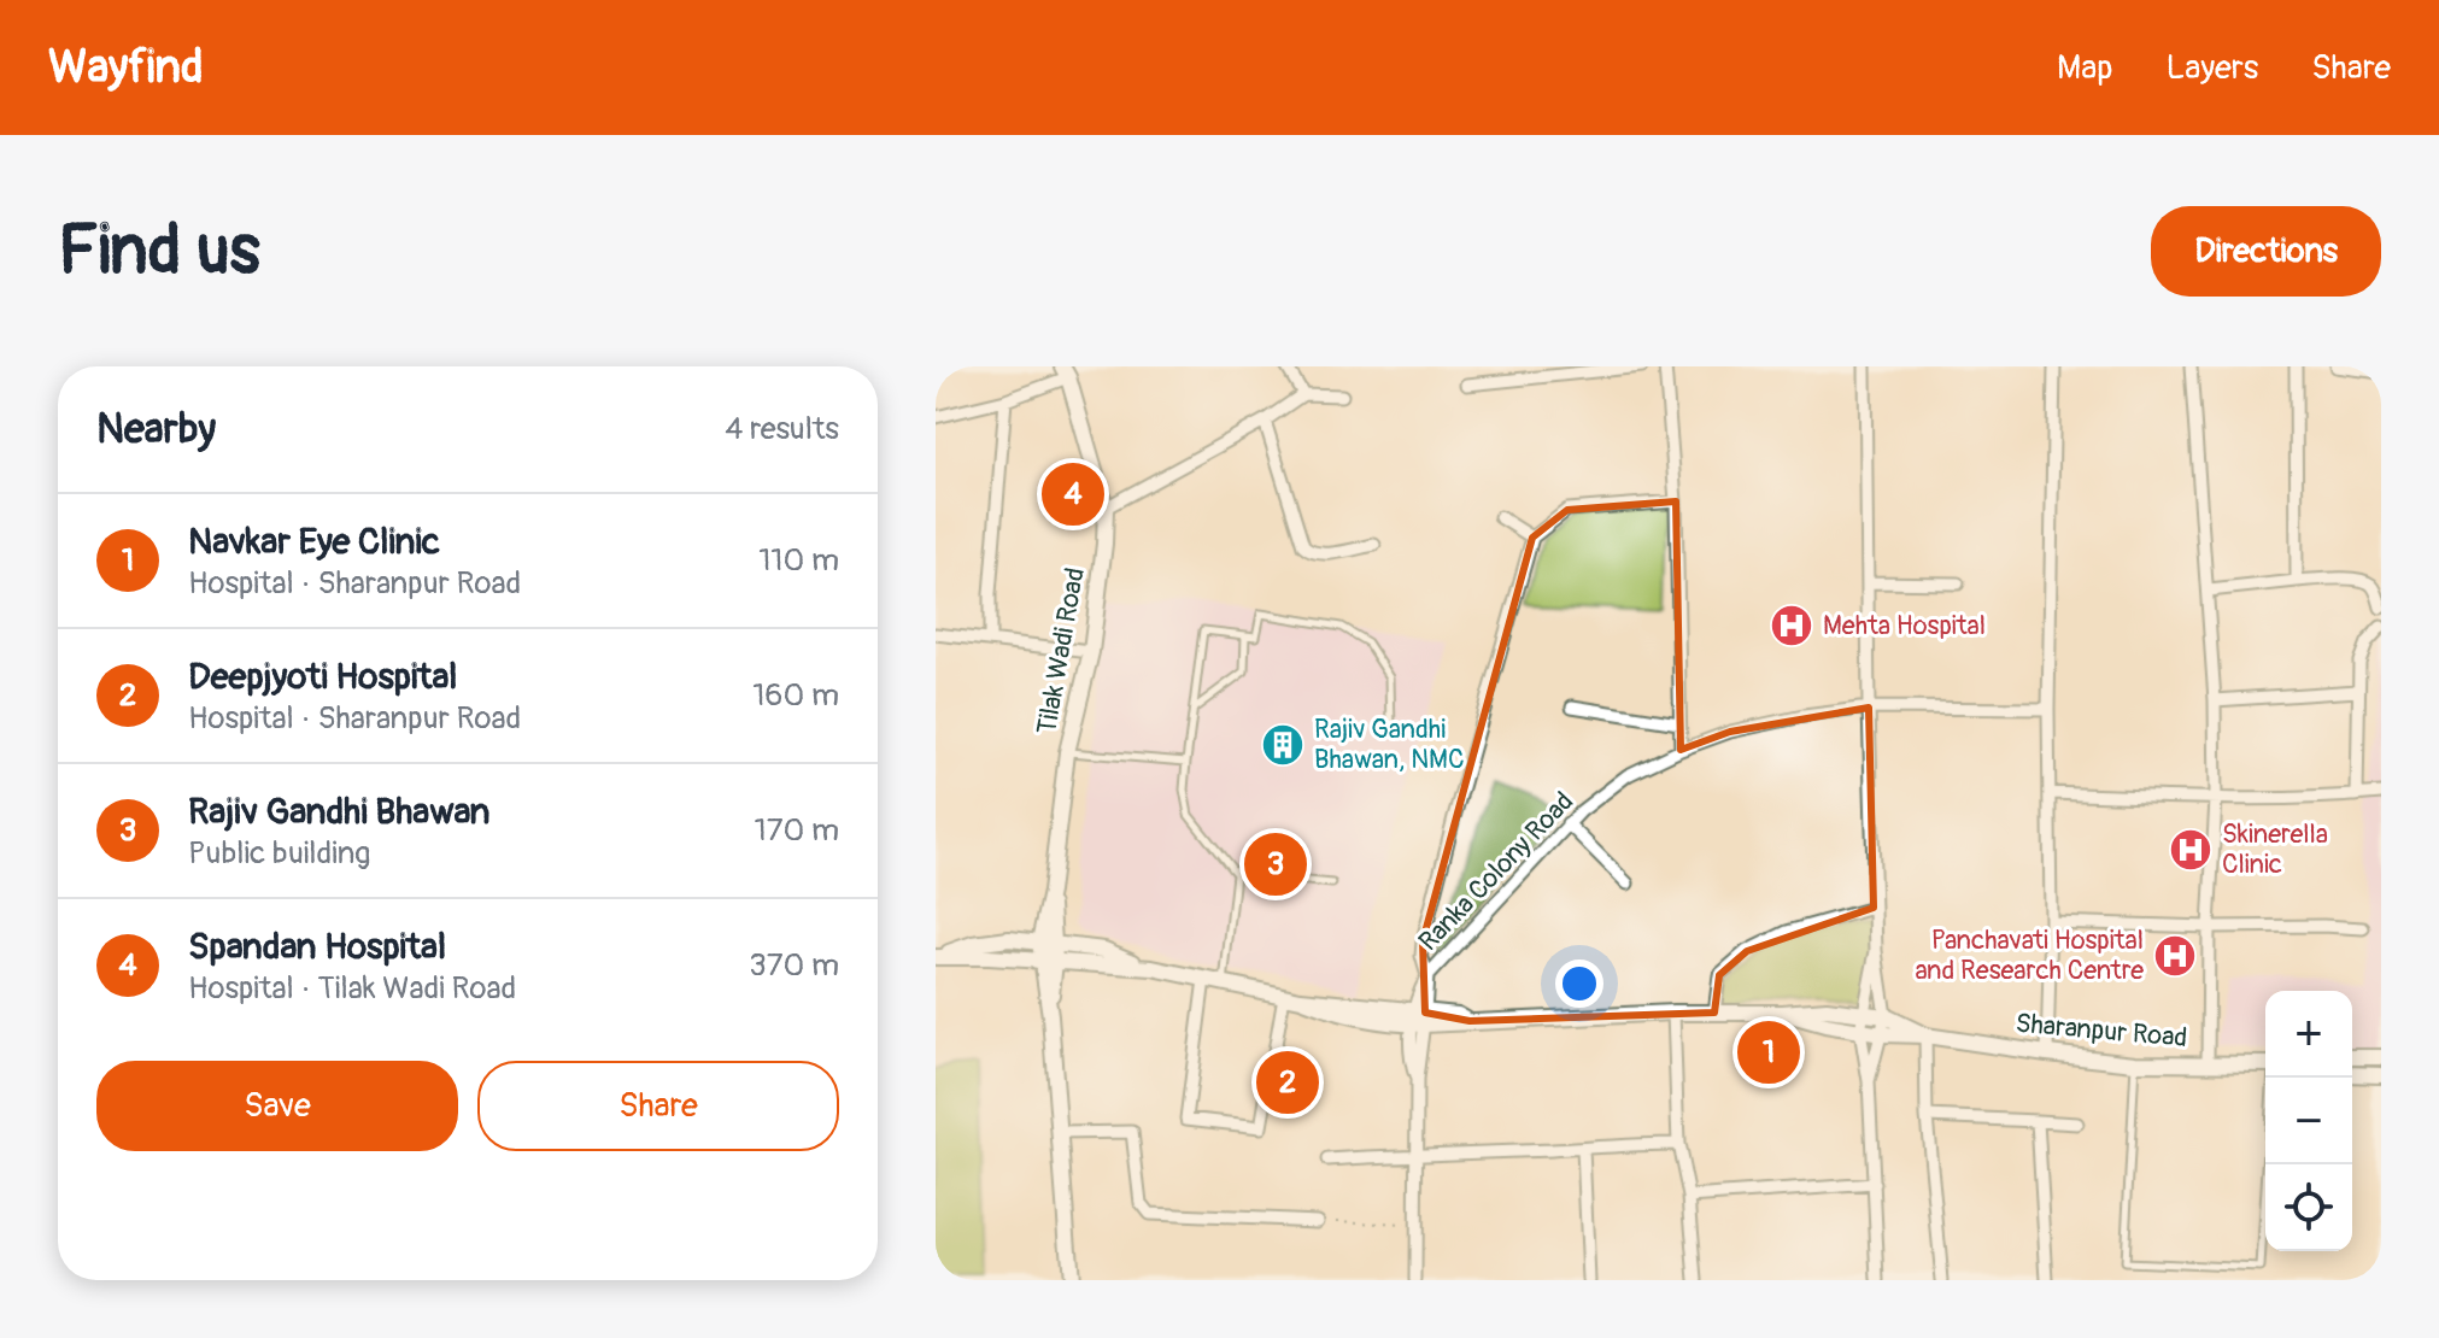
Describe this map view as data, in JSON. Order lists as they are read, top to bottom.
{
  "streets": {
    "main road": ["Tilak Wadi Road", "Sharanpur Road"],
    "street": ["Ranka Colony Road"]
  },
  "crossings": [
    ["Tilak Wadi Road", "Sharanpur Road"],
    ["Ranka Colony Road", "Sharanpur Road"]
  ],
  "places": {
    "hospital": ["Mehta Hospital", "Skinerella Clinic", "Panchavati Hospital and Research Centre"],
    "building": ["Rajiv Gandhi Bhawan, NMC"]
  },
  "page": {
    "header": "Wayfind",
    "nav": ["Map", "Layers", "Share"],
    "buttons": [
      "Directions",
      ["Save", "Share"]
    ],
    "title": "Find us",
    "heading": ["Nearby", "4 results"],
    "pins": [
      "4",
      "3",
      "1",
      "2"
    ],
    "list": [
      {
        "mark": "1",
        "name": "Navkar Eye Clinic",
        "note": "Hospital · Sharanpur Road",
        "value": "110 m"
      },
      {
        "mark": "2",
        "name": "Deepjyoti Hospital",
        "note": "Hospital · Sharanpur Road",
        "value": "160 m"
      },
      {
        "mark": "3",
        "name": "Rajiv Gandhi Bhawan",
        "note": "Public building",
        "value": "170 m"
      },
      {
        "mark": "4",
        "name": "Spandan Hospital",
        "note": "Hospital · Tilak Wadi Road",
        "value": "370 m"
      }
    ],
    "map_buttons": ["+", "−"]
  }
}
